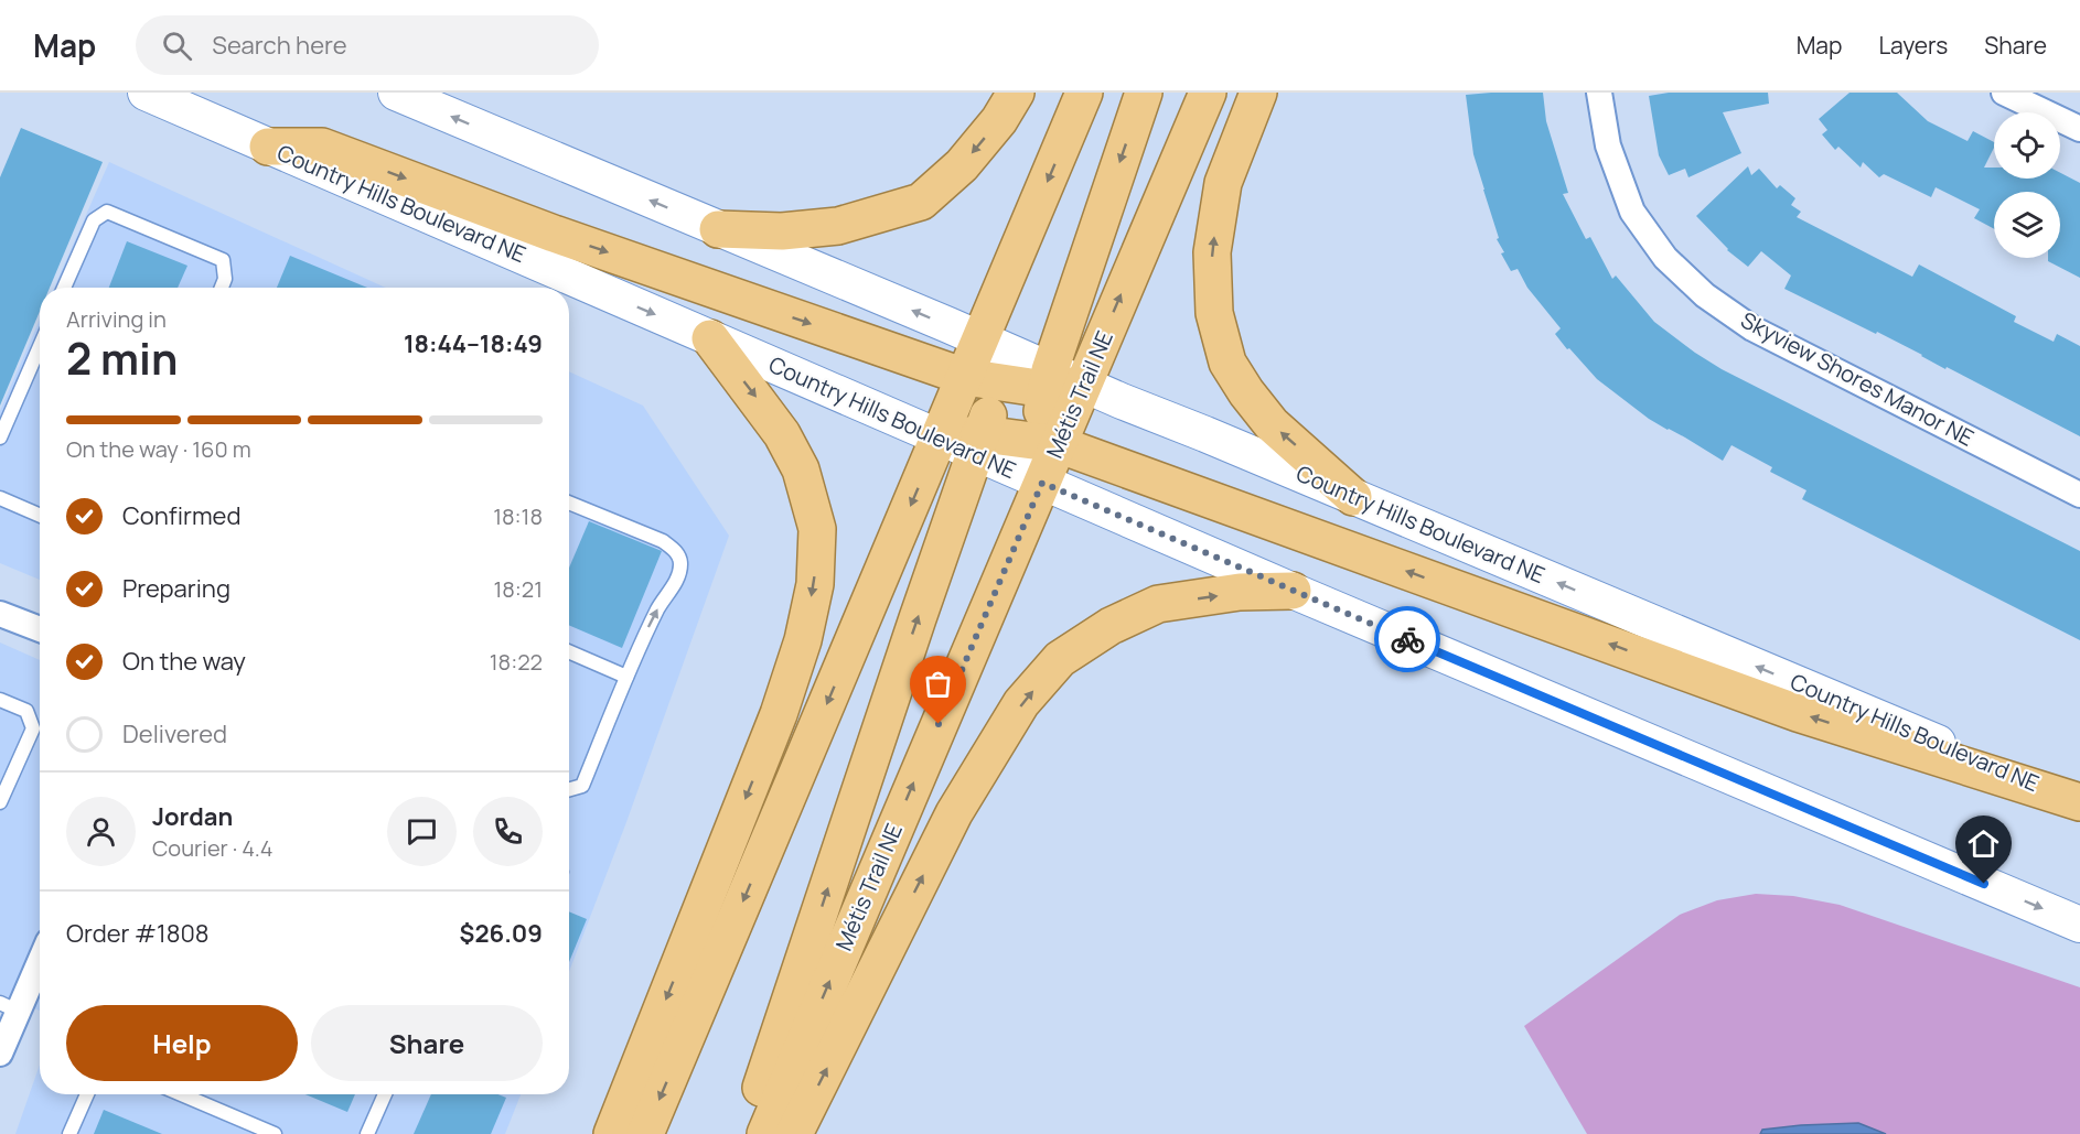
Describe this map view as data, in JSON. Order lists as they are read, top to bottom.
{
  "streets": {
    "main road": ["Country Hills Boulevard NE", "Métis Trail NE"],
    "street": ["Skyview Shores Manor NE"]
  },
  "crossings": [
    ["Country Hills Boulevard NE", "Métis Trail NE"]
  ],
  "page": {
    "header": "Map",
    "search": "Search here",
    "nav": ["Map", "Layers", "Share"],
    "heading": ["2 min", "Arriving in", "18:44–18:49"],
    "panel": [
      "Jordan",
      "Courier · 4.4",
      "Order #1808",
      "$26.09"
    ],
    "bar": "On the way · 160 m",
    "list": [
      ["Confirmed", "18:18"],
      ["Preparing", "18:21"],
      ["On the way", "18:22"],
      "Delivered"
    ],
    "buttons": ["Help", "Share"]
  }
}
